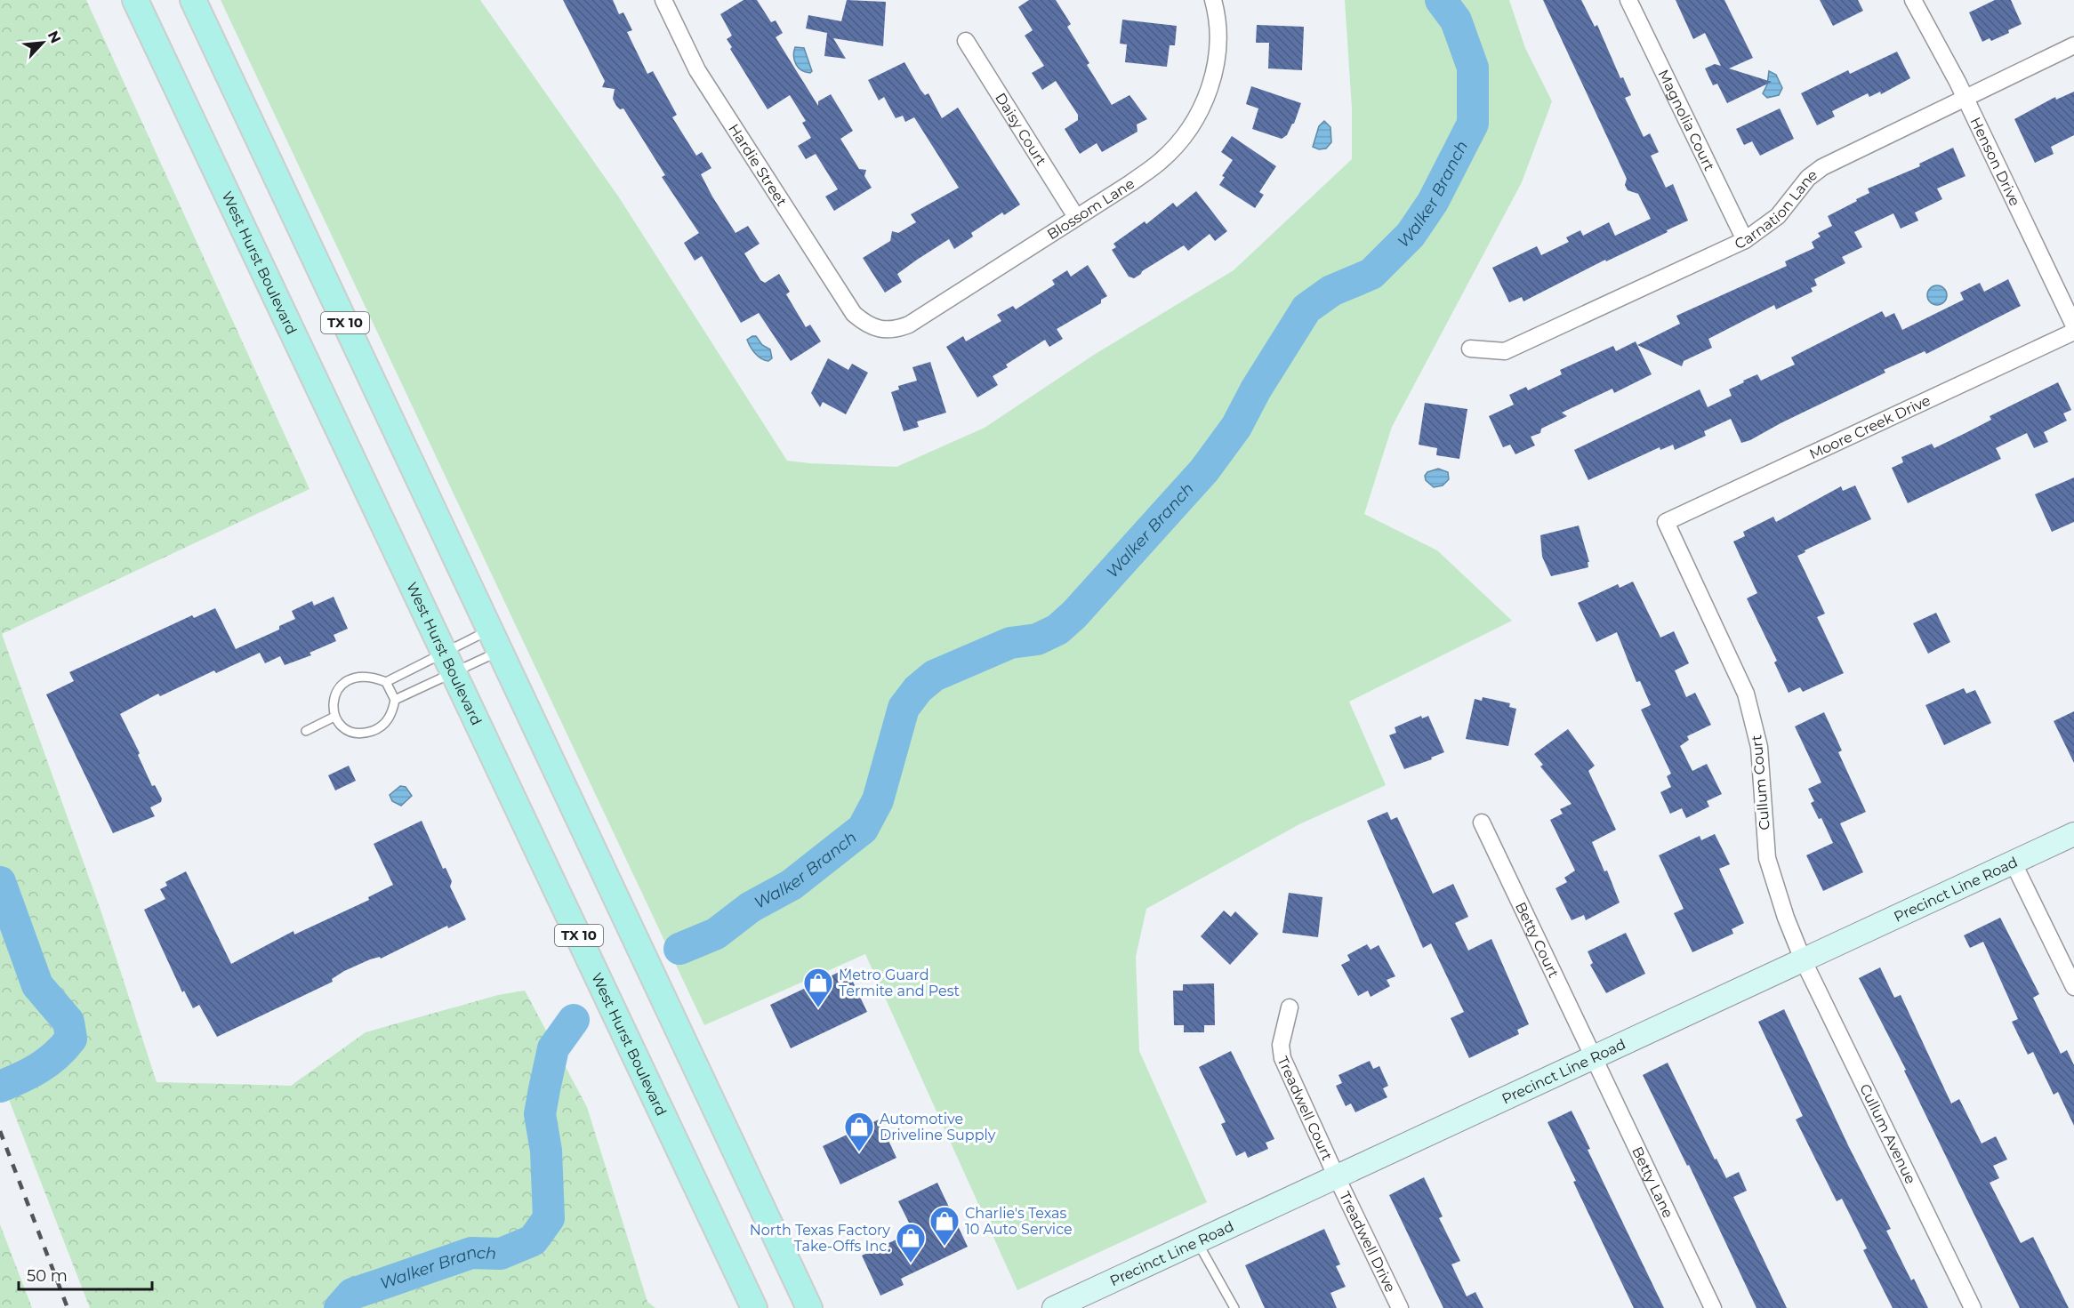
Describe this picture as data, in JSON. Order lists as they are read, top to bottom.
{
  "streets": {
    "main road": ["West Hurst Boulevard", "TX 10", "Precinct Line Road"],
    "street": [
      "Magnolia Court",
      "Daisy Court",
      "Henson Drive",
      "Hardie Street",
      "Blossom Lane",
      "Carnation Lane",
      "Moore Creek Drive",
      "Cullum Court",
      "Betty Court",
      "Treadwell Court",
      "Cullum Avenue",
      "Betty Lane",
      "Treadwell Drive"
    ]
  },
  "crossings": [
    ["Magnolia Court", "Carnation Lane"],
    ["Daisy Court", "Blossom Lane"],
    ["Henson Drive", "Carnation Lane"],
    ["Hardie Street", "Blossom Lane"],
    ["Moore Creek Drive", "Cullum Court"],
    ["Cullum Court", "Precinct Line Road"],
    ["Cullum Court", "Cullum Avenue"],
    ["Precinct Line Road", "Betty Court"],
    ["Precinct Line Road", "Treadwell Court"],
    ["Precinct Line Road", "Cullum Avenue"],
    ["Precinct Line Road", "Betty Lane"],
    ["Precinct Line Road", "Treadwell Drive"],
    ["Betty Court", "Betty Lane"],
    ["Treadwell Court", "Treadwell Drive"]
  ],
  "water": ["Walker Branch"],
  "places": {
    "shop": [
      "Metro Guard Termite and Pest",
      "Automotive Driveline Supply",
      "Charlie's Texas 10 Auto Service",
      "North Texas Factory Take-Offs Inc."
    ]
  },
  "scale_bar": "50 m",
  "north": "top right"
}
